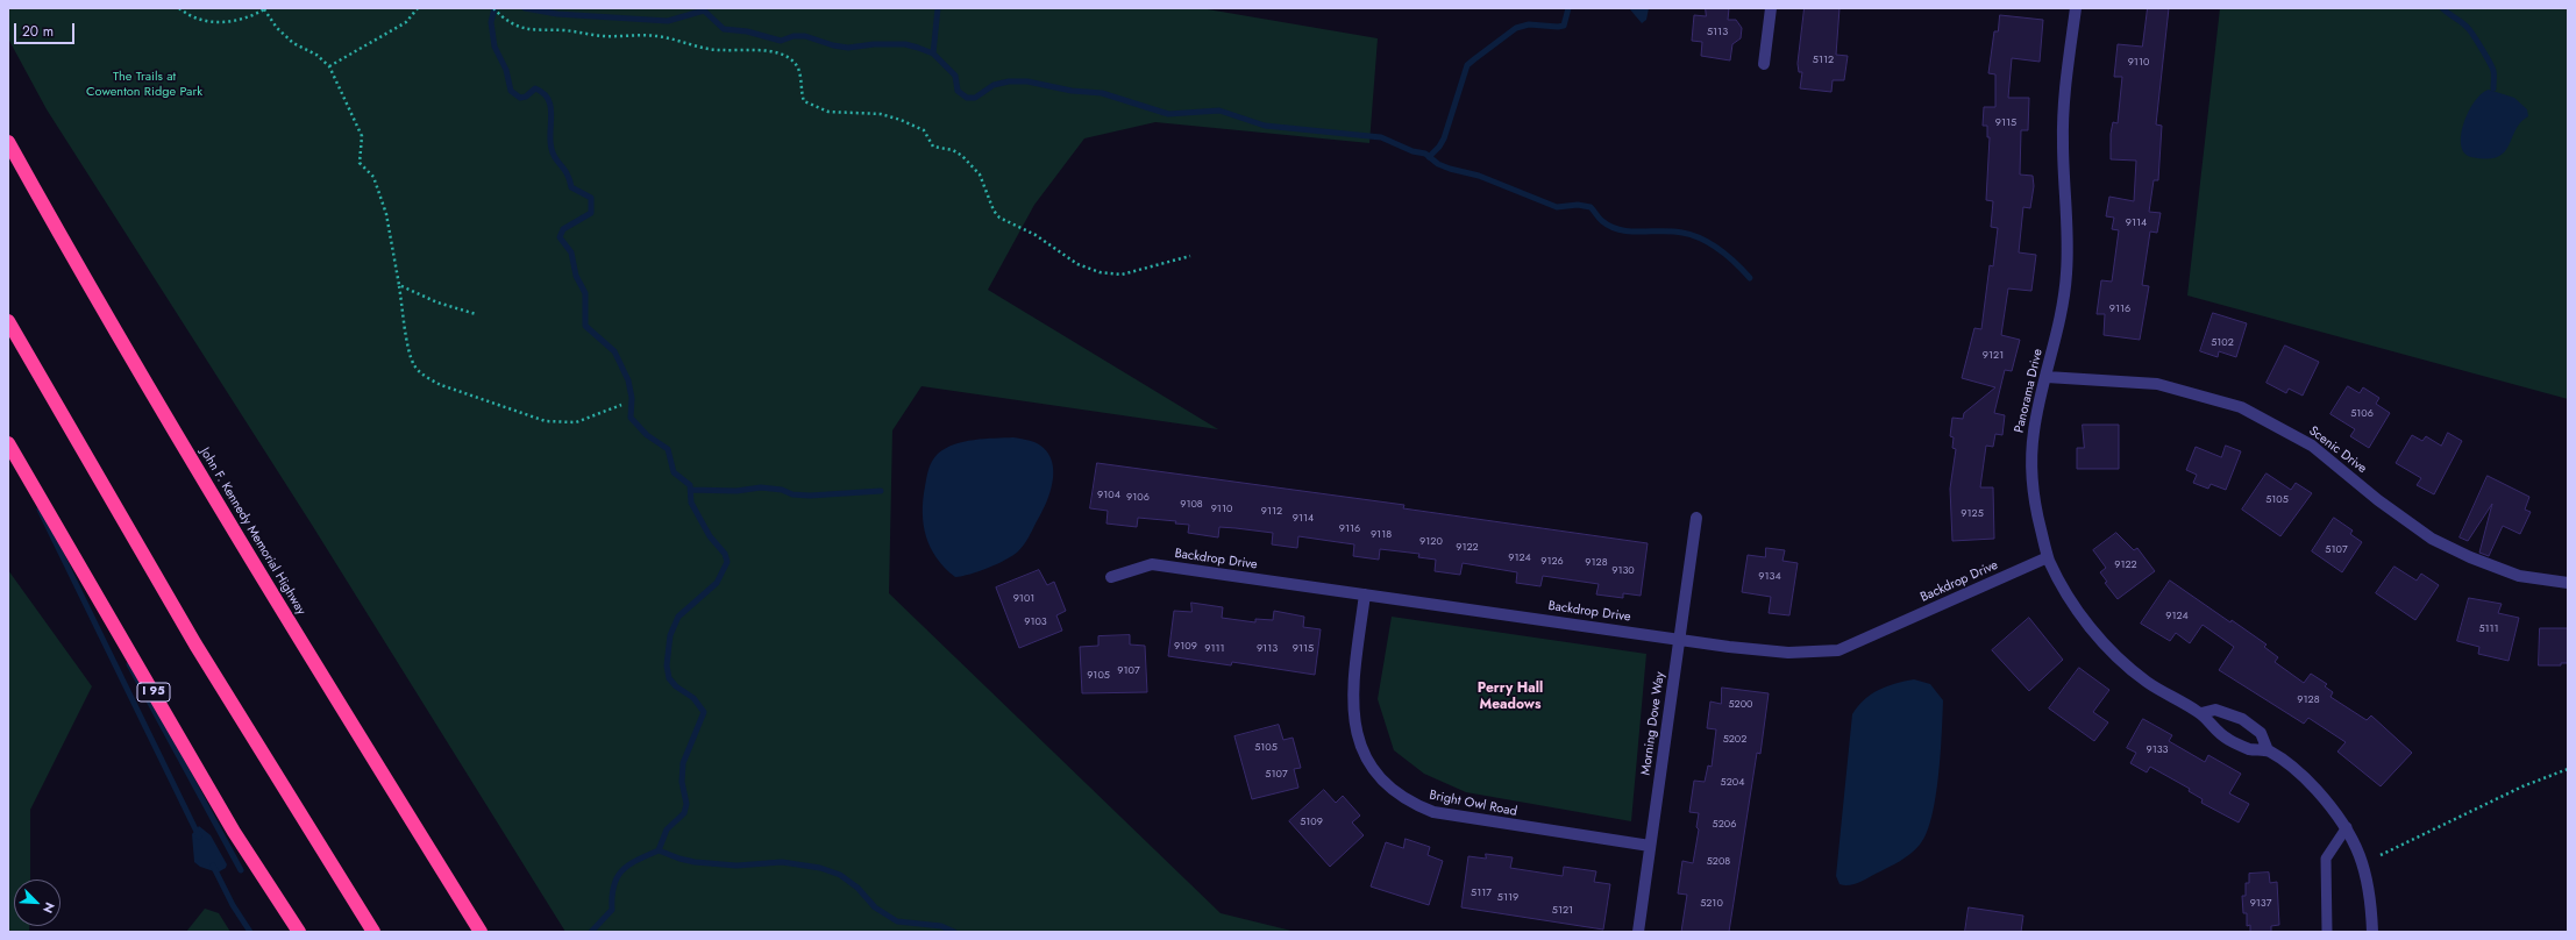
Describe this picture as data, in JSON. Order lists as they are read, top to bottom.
{
  "streets": {
    "highway": ["John F. Kennedy Memorial Highway", "I 95"],
    "street": [
      "Panorama Drive",
      "Scenic Drive",
      "Backdrop Drive",
      "Morning Dove Way",
      "Bright Owl Road"
    ]
  },
  "crossings": [
    ["Panorama Drive", "Scenic Drive"],
    ["Panorama Drive", "Backdrop Drive"],
    ["Backdrop Drive", "Morning Dove Way"],
    ["Backdrop Drive", "Bright Owl Road"],
    ["Morning Dove Way", "Bright Owl Road"]
  ],
  "districts": ["Perry Hall Meadows"],
  "parks": ["The Trails at Cowenton Ridge Park"],
  "house_numbers": [
    "5113",
    "5112",
    "9110",
    "9115",
    "9114",
    "9116",
    "5102",
    "9121",
    "5106",
    "9104",
    "9106",
    "5105",
    "9108",
    "9110",
    "9112",
    "9125",
    "9114",
    "9116",
    "9118",
    "9120",
    "9122",
    "5107",
    "9124",
    "9126",
    "9128",
    "9122",
    "9130",
    "9134",
    "9101",
    "9124",
    "9103",
    "5111",
    "9109",
    "9111",
    "9113",
    "9115",
    "9107",
    "9105",
    "9128",
    "5200",
    "5202",
    "5105",
    "9133",
    "5107",
    "5204",
    "5109",
    "5206",
    "5208",
    "5117",
    "5119",
    "5210",
    "9137",
    "5121"
  ],
  "scale_bar": "20 m",
  "north": "bottom right"
}
